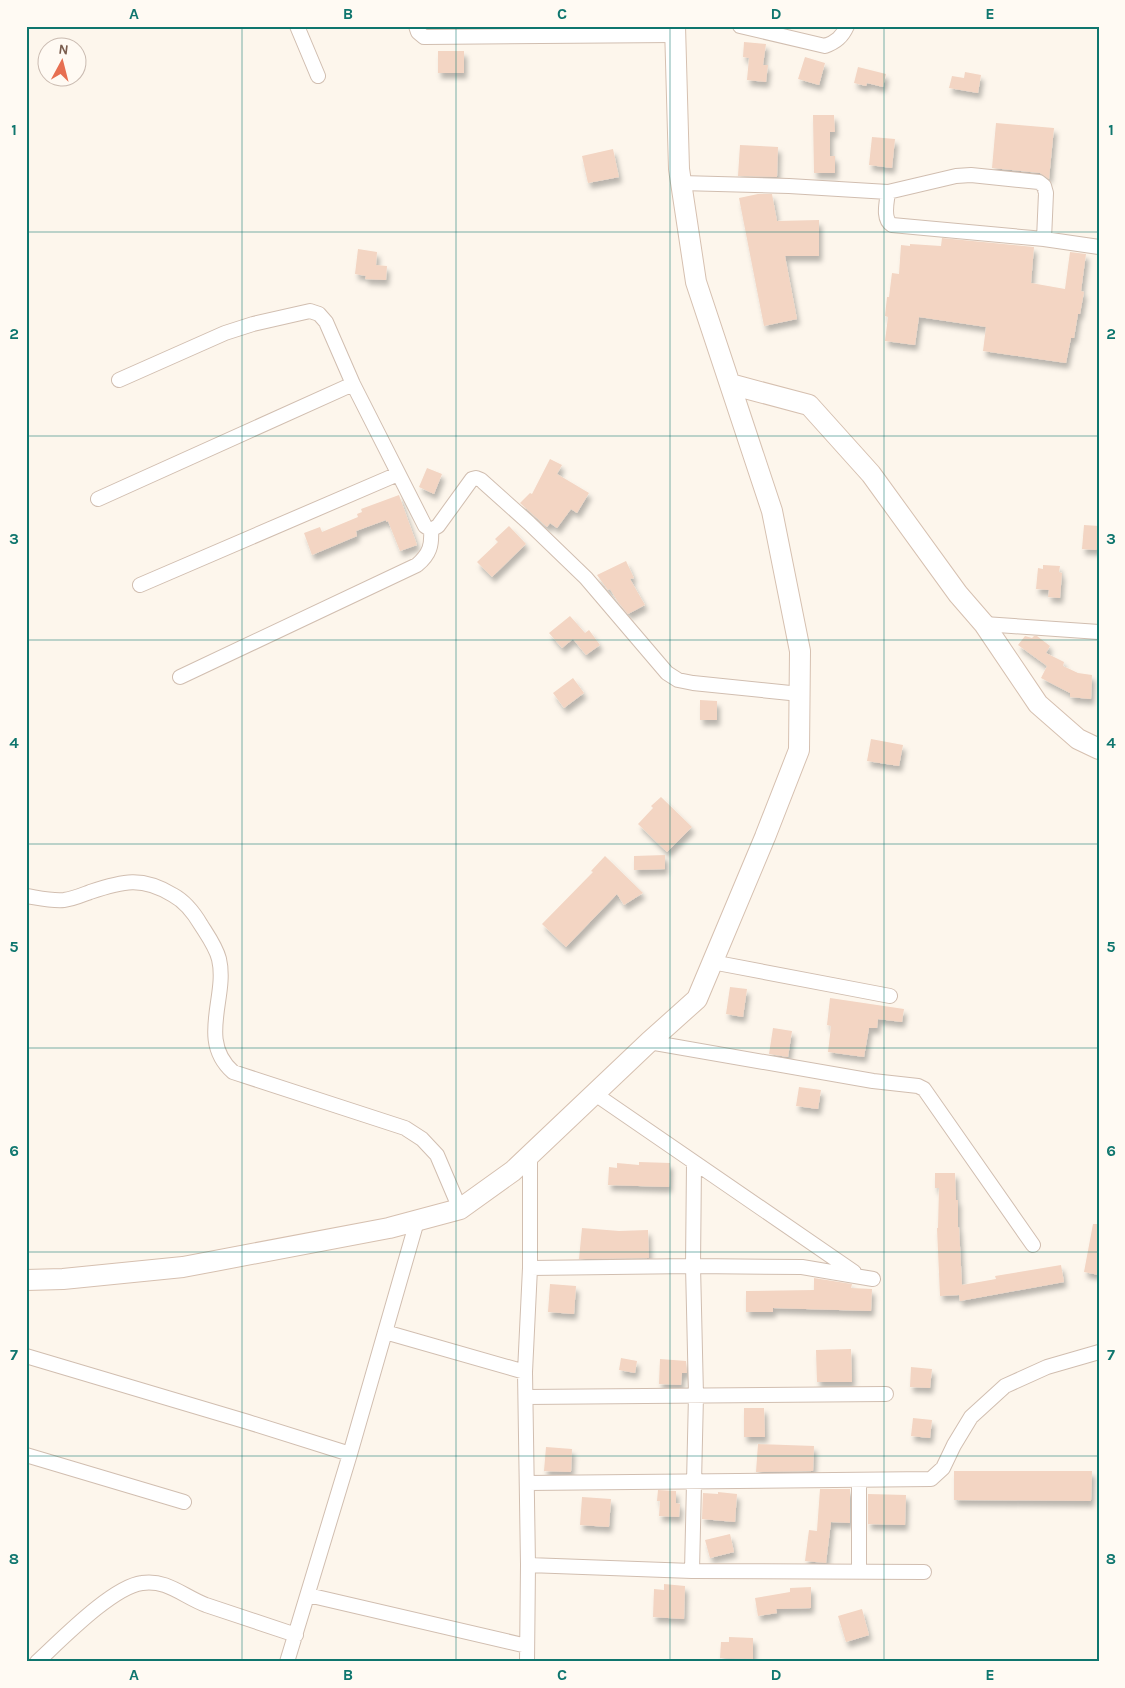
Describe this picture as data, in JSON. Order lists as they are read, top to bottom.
{
  "north": "top",
  "grid": {
    "columns": [
      "A",
      "B",
      "C",
      "D",
      "E"
    ],
    "rows": [
      "1",
      "2",
      "3",
      "4",
      "5",
      "6",
      "7",
      "8"
    ]
  }
}
